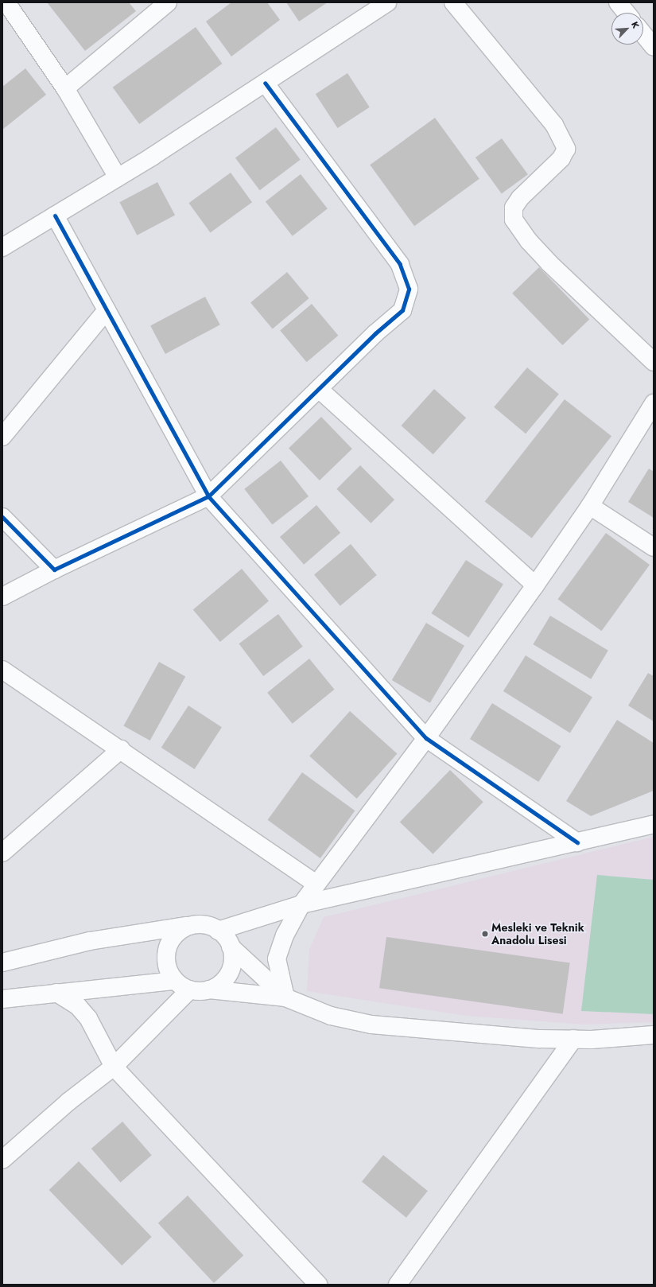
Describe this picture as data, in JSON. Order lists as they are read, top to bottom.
{
  "places": ["Mesleki ve Teknik Anadolu Lisesi"],
  "north": "top right"
}
